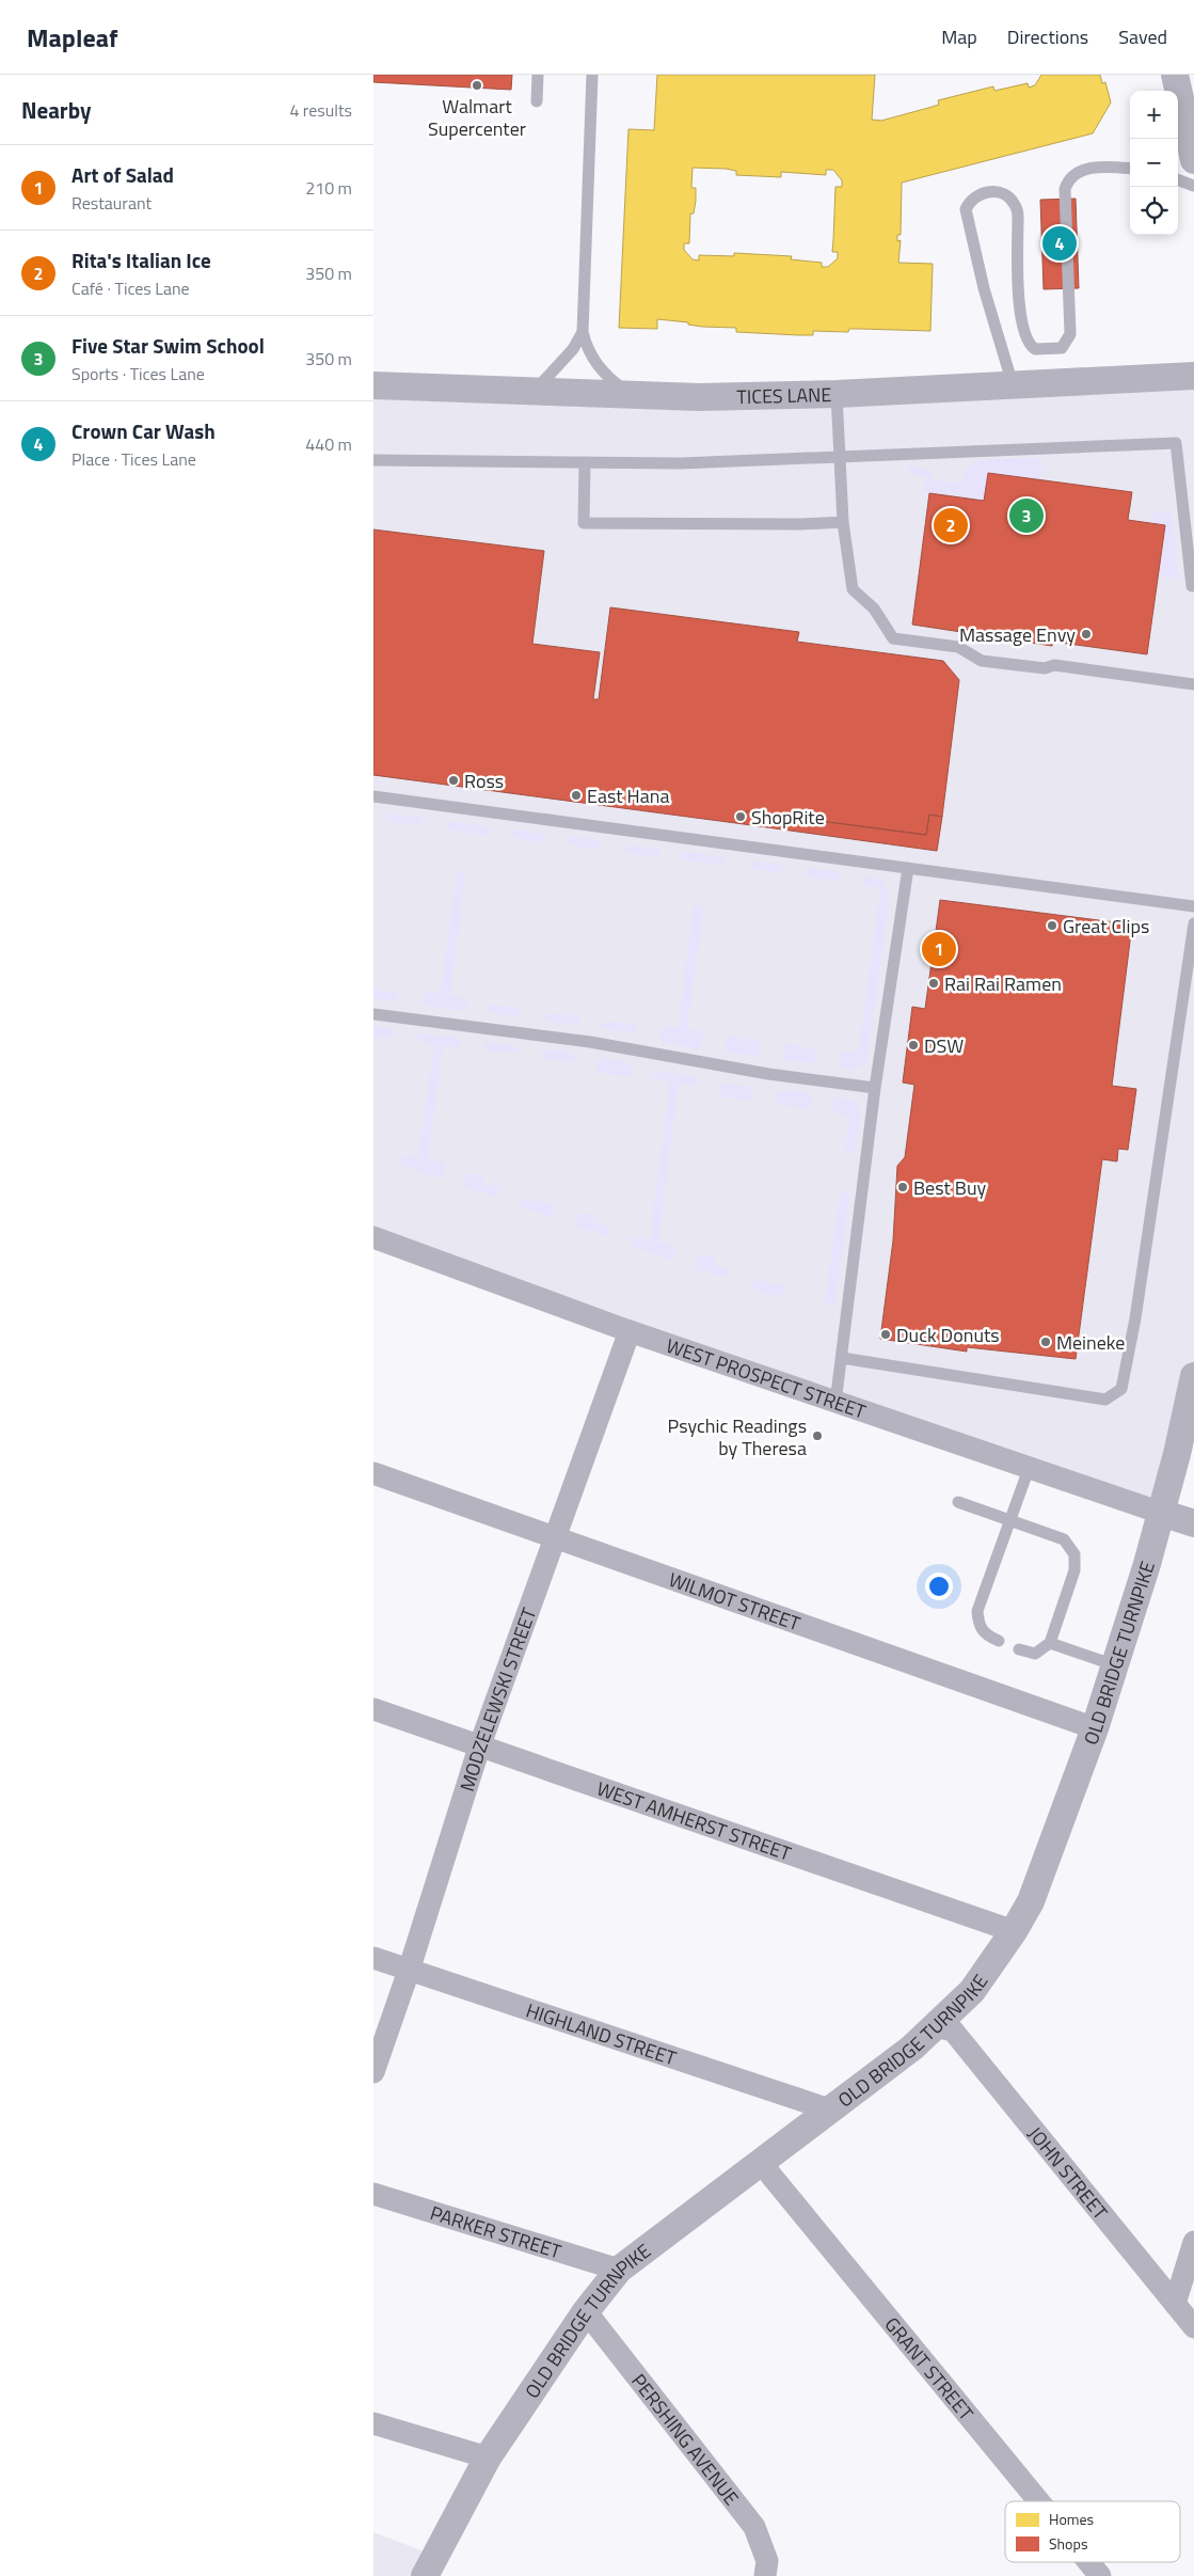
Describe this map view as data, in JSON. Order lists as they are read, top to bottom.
{
  "streets": {
    "street": [
      "TICES LANE",
      "WEST PROSPECT STREET",
      "WILMOT STREET",
      "OLD BRIDGE TURNPIKE",
      "MODZELEWSKI STREET",
      "WEST AMHERST STREET",
      "HIGHLAND STREET",
      "JOHN STREET",
      "PARKER STREET",
      "GRANT STREET",
      "PERSHING AVENUE"
    ]
  },
  "crossings": [
    ["WEST PROSPECT STREET", "OLD BRIDGE TURNPIKE"],
    ["WEST PROSPECT STREET", "MODZELEWSKI STREET"],
    ["WILMOT STREET", "OLD BRIDGE TURNPIKE"],
    ["WILMOT STREET", "MODZELEWSKI STREET"],
    ["OLD BRIDGE TURNPIKE", "WEST AMHERST STREET"],
    ["OLD BRIDGE TURNPIKE", "HIGHLAND STREET"],
    ["OLD BRIDGE TURNPIKE", "JOHN STREET"],
    ["OLD BRIDGE TURNPIKE", "PARKER STREET"],
    ["OLD BRIDGE TURNPIKE", "GRANT STREET"],
    ["OLD BRIDGE TURNPIKE", "PERSHING AVENUE"],
    ["MODZELEWSKI STREET", "WEST AMHERST STREET"],
    ["MODZELEWSKI STREET", "HIGHLAND STREET"]
  ],
  "places": [
    "Walmart Supercenter",
    "Massage Envy",
    "Ross",
    "East Hana",
    "ShopRite",
    "Great Clips",
    "Rai Rai Ramen",
    "DSW",
    "Best Buy",
    "Duck Donuts",
    "Meineke",
    "Psychic Readings by Theresa"
  ],
  "legend": ["Homes", "Shops"],
  "page": {
    "header": "Mapleaf",
    "nav": ["Map", "Directions", "Saved"],
    "heading": ["Nearby", "4 results"],
    "map_buttons": ["+", "−"],
    "list": [
      {
        "mark": "1",
        "name": "Art of Salad",
        "note": "Restaurant",
        "value": "210 m"
      },
      {
        "mark": "2",
        "name": "Rita's Italian Ice",
        "note": "Café · Tices Lane",
        "value": "350 m"
      },
      {
        "mark": "3",
        "name": "Five Star Swim School",
        "note": "Sports · Tices Lane",
        "value": "350 m"
      },
      {
        "mark": "4",
        "name": "Crown Car Wash",
        "note": "Place · Tices Lane",
        "value": "440 m"
      }
    ],
    "pins": [
      "4",
      "3",
      "2",
      "1"
    ]
  }
}
